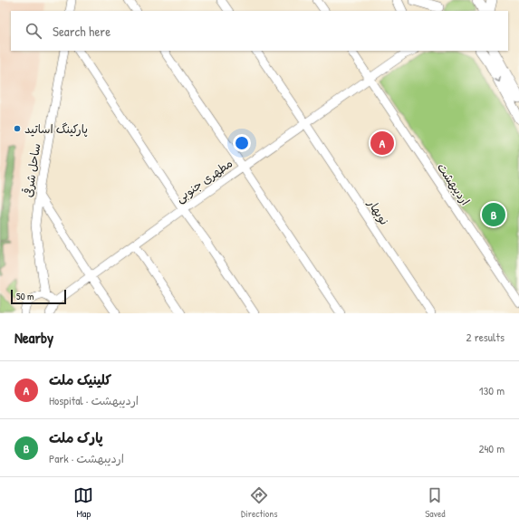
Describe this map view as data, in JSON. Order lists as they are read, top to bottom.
{
  "streets": {
    "street": [
      "ساحل شرقی",
      "مطهری جنوبی",
      "اردیبهشت",
      "نوبهار"
    ]
  },
  "crossings": [
    ["مطهری جنوبی", "اردیبهشت"],
    ["مطهری جنوبی", "نوبهار"]
  ],
  "places": ["پارکینگ اساتید"],
  "scale_bar": "50 m",
  "page": {
    "search": "Search here",
    "pins": ["A", "B"],
    "scale": "50 m",
    "heading": ["Nearby", "2 results"],
    "list": [
      {
        "mark": "A",
        "name": "کلینیک ملت",
        "note": "Hospital · اردیبهشت",
        "value": "130 m"
      },
      {
        "mark": "B",
        "name": "پارک ملت",
        "note": "Park · اردیبهشت",
        "value": "240 m"
      }
    ],
    "nav": ["Map", "Directions", "Saved"]
  }
}
